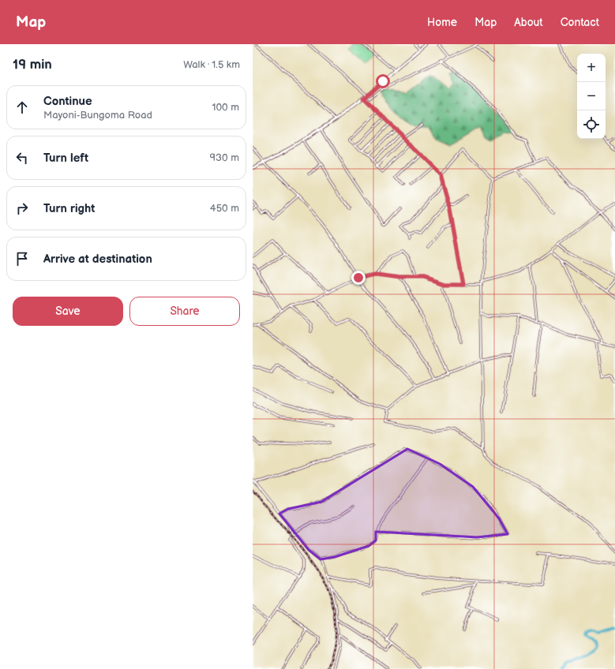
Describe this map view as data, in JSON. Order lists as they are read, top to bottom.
{
  "page": {
    "header": "Map",
    "nav": [
      "Home",
      "Map",
      "About",
      "Contact"
    ],
    "heading": ["19 min", "Walk · 1.5 km"],
    "map_buttons": ["+", "−"],
    "list": [
      ["Continue", "Mayoni-Bungoma Road", "100 m"],
      ["Turn left", "930 m"],
      ["Turn right", "450 m"],
      "Arrive at destination"
    ],
    "buttons": ["Save", "Share"]
  }
}
